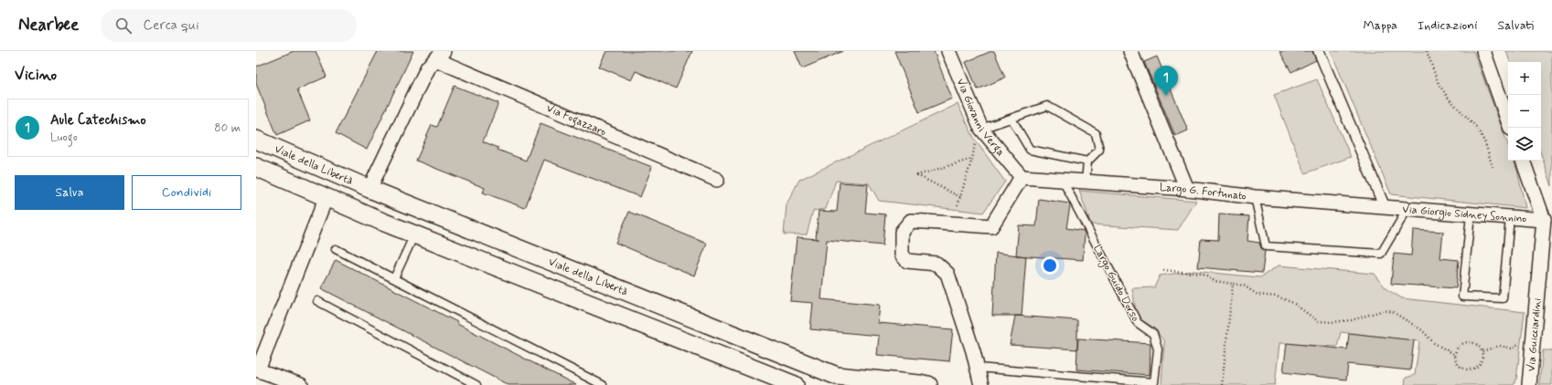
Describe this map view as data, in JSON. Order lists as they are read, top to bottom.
{
  "streets": {
    "street": [
      "Via Giovanni Verga",
      "Via Fogazzaro",
      "Viale della Libertà",
      "Largo G. Fortunato",
      "Via Giorgio Sidney Sonnino",
      "Via Guicciardini"
    ],
    "lane": ["Largo Guido Dorso"]
  },
  "crossings": [
    ["Via Giovanni Verga", "Largo G. Fortunato"],
    ["Via Fogazzaro", "Viale della Libertà"],
    ["Largo G. Fortunato", "Via Giorgio Sidney Sonnino"],
    ["Largo G. Fortunato", "Largo Guido Dorso"],
    ["Via Giorgio Sidney Sonnino", "Via Guicciardini"]
  ],
  "page": {
    "header": "Nearbee",
    "search": "Cerca qui",
    "nav": ["Mappa", "Indicazioni", "Salvati"],
    "heading": "Vicino",
    "map_buttons": ["+", "−"],
    "pins": "1",
    "list": [
      {
        "mark": "1",
        "name": "Aule Catechismo",
        "note": "Luogo",
        "value": "80 m"
      }
    ],
    "buttons": ["Salva", "Condividi"]
  }
}
